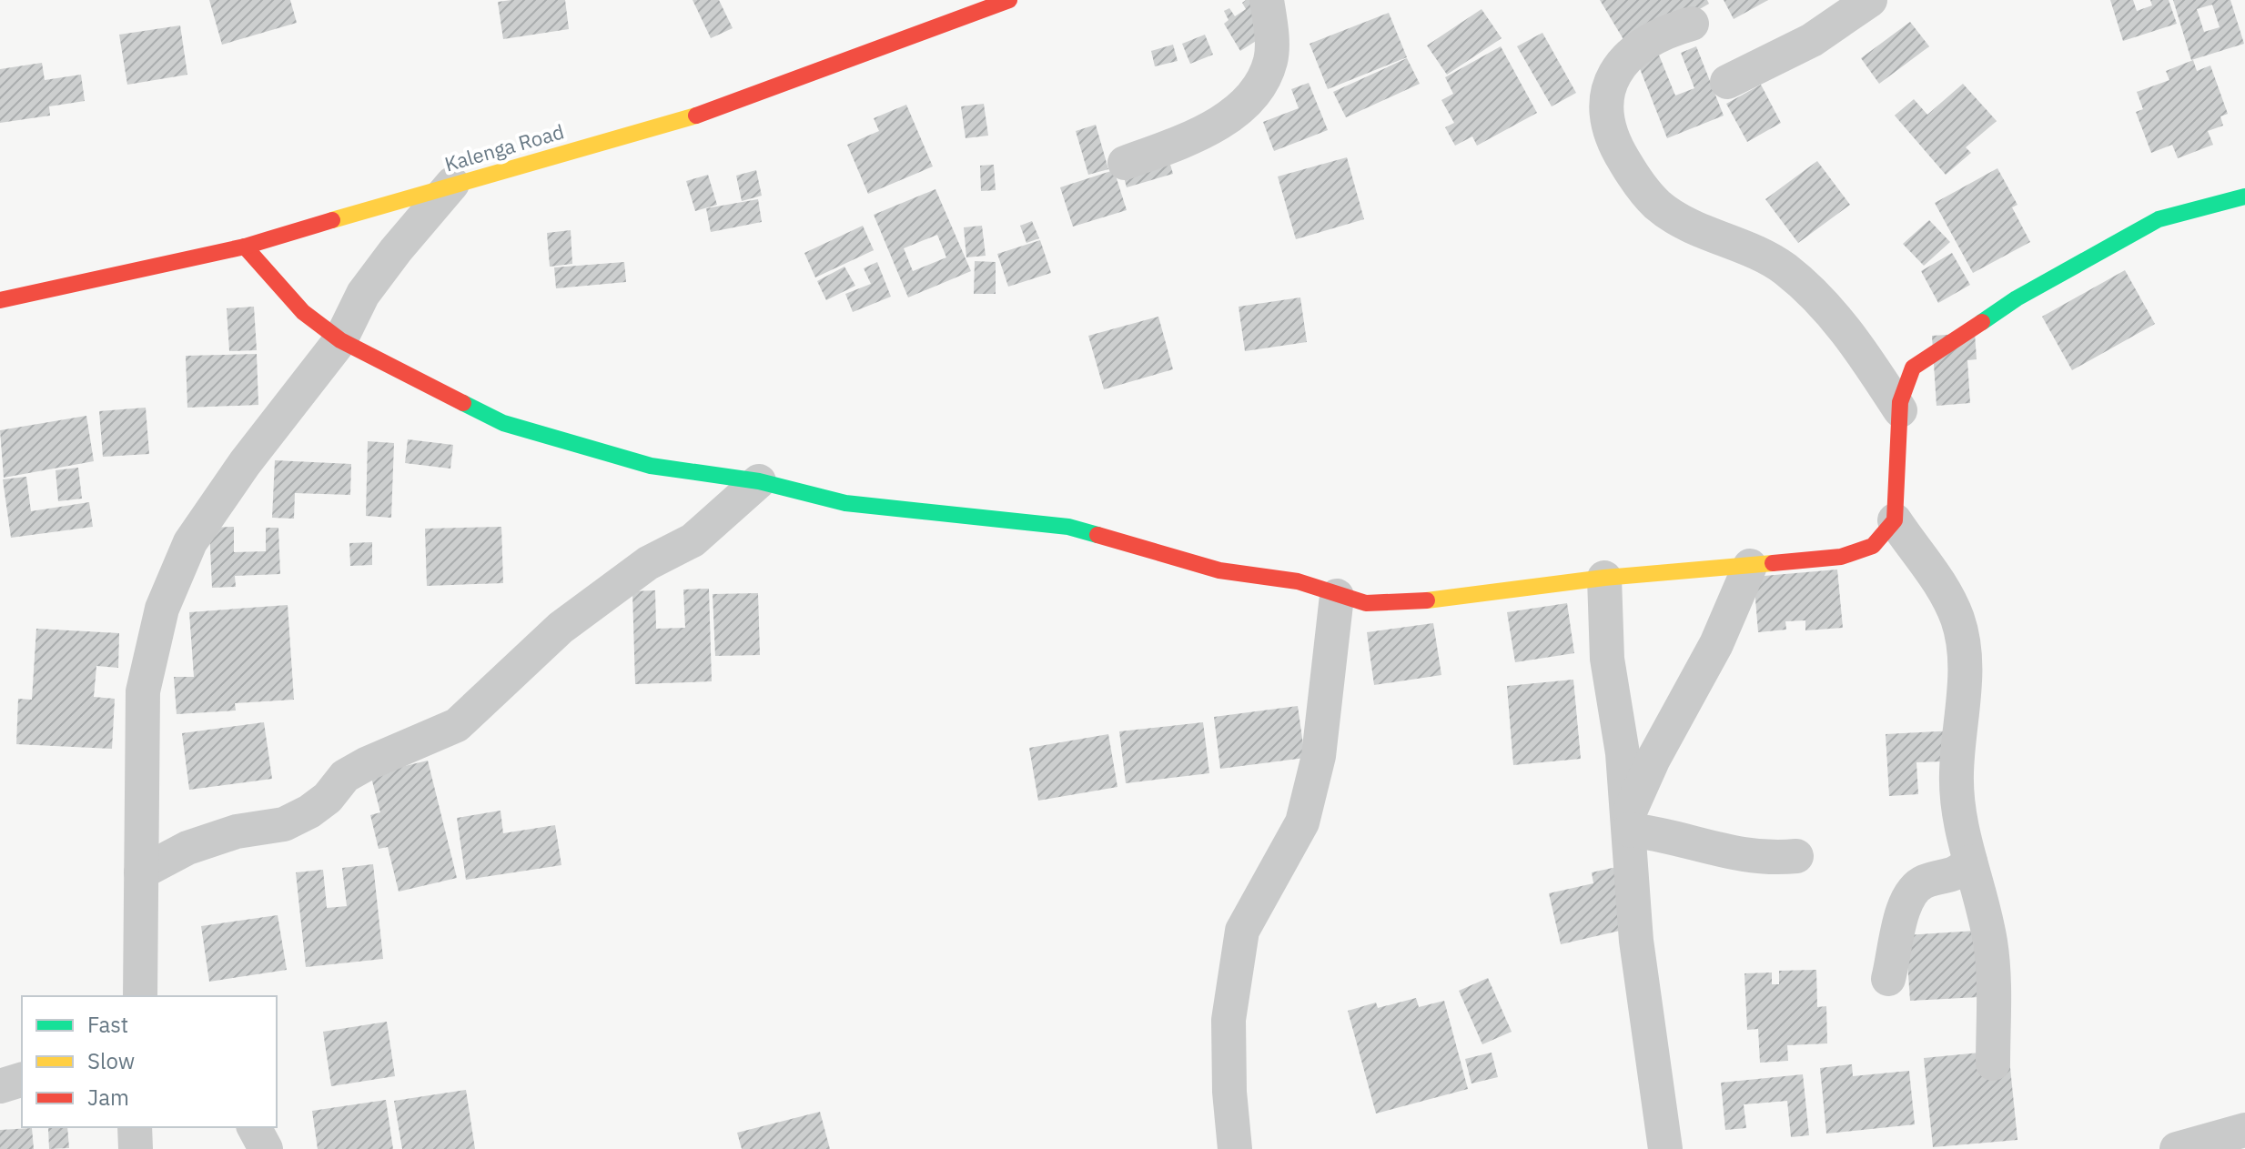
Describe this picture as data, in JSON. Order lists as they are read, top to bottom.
{
  "streets": {
    "street": ["Kalenga Road"]
  },
  "legend": ["Fast", "Slow", "Jam"]
}
